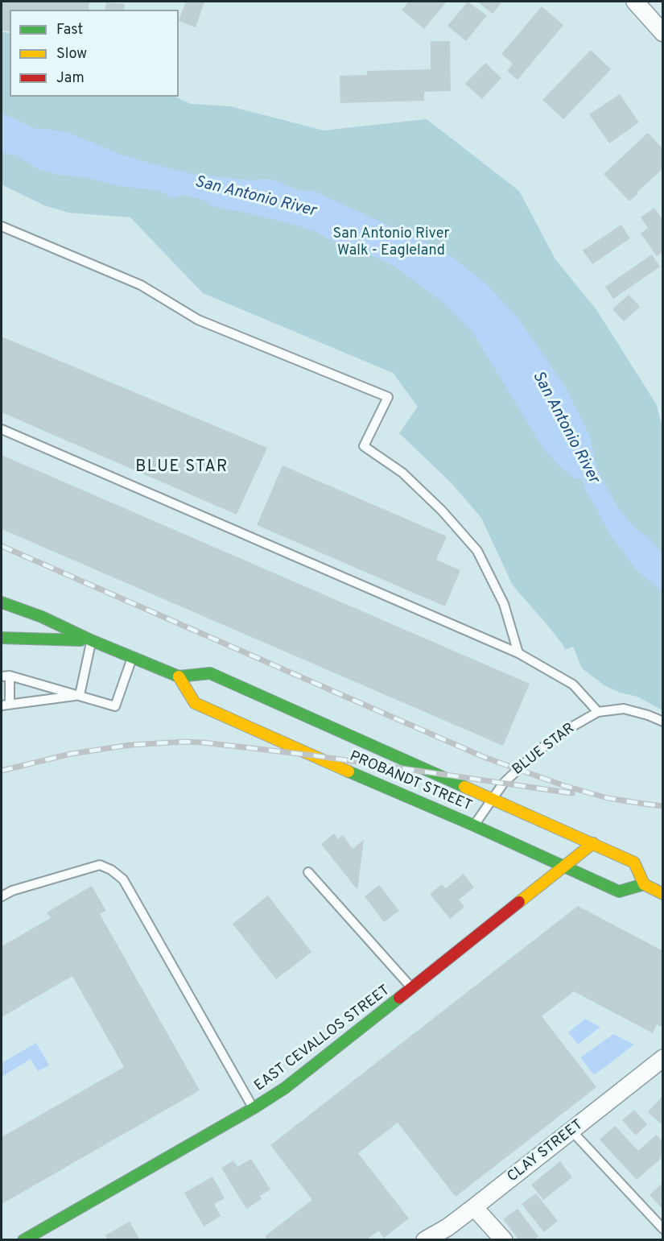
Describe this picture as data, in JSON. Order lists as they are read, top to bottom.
{
  "streets": {
    "main road": ["PROBANDT STREET", "EAST CEVALLOS STREET"],
    "street": ["CLAY STREET"],
    "lane": ["BLUE STAR"]
  },
  "crossings": [
    ["BLUE STAR", "PROBANDT STREET"],
    ["PROBANDT STREET", "EAST CEVALLOS STREET"]
  ],
  "districts": ["BLUE STAR"],
  "water": ["San Antonio River"],
  "parks": ["San Antonio River Walk - Eagleland"],
  "legend": ["Fast", "Slow", "Jam"]
}
